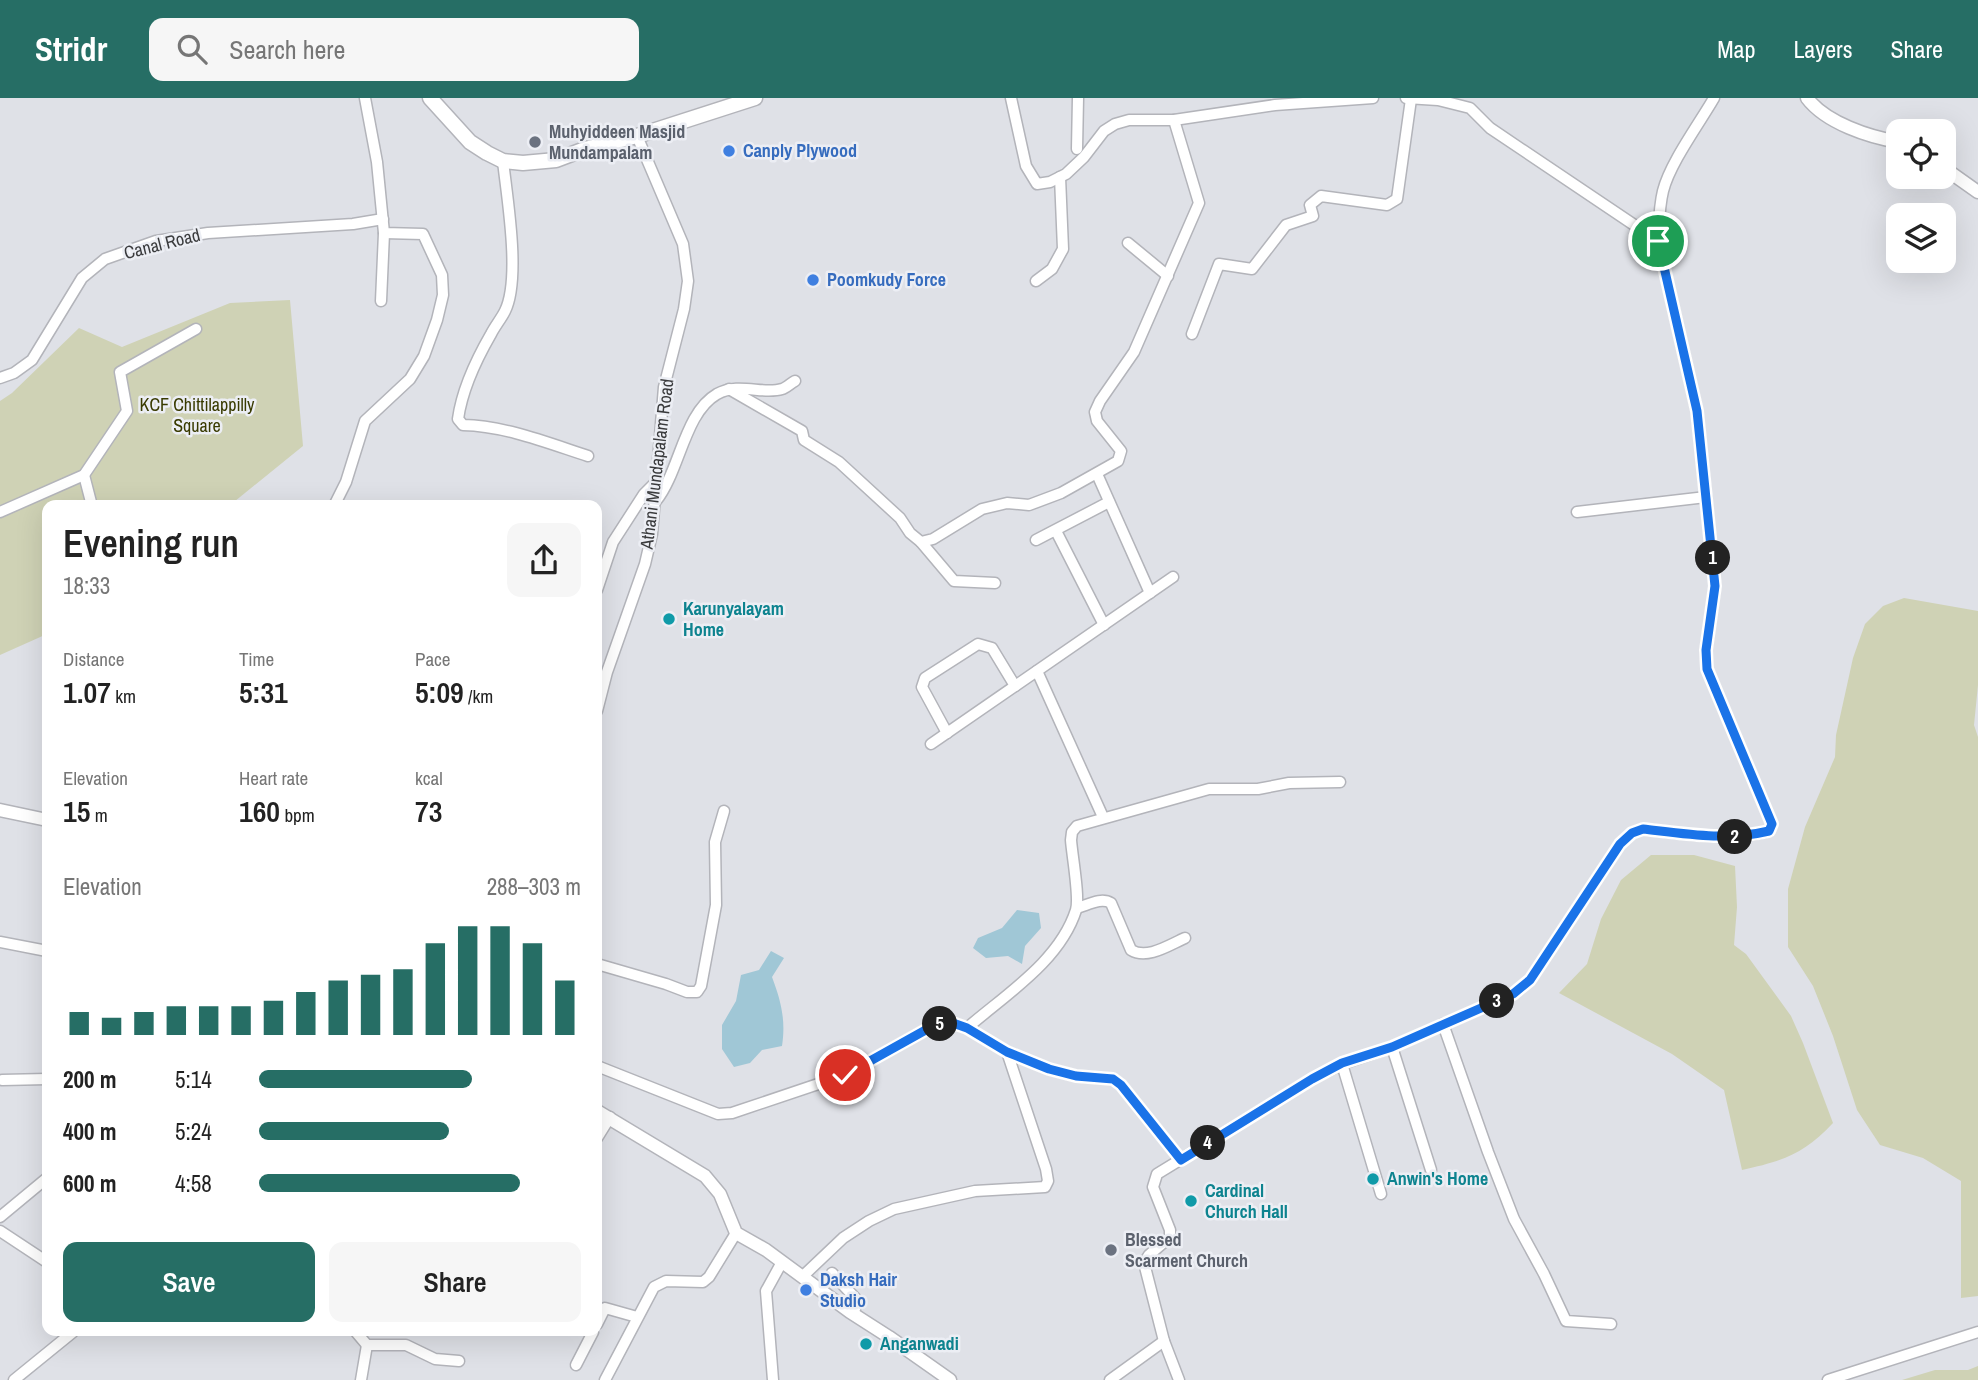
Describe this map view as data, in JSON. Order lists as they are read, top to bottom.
{
  "streets": {
    "street": ["Canal Road", "Athani Mundapalam Road"]
  },
  "parks": ["KCF Chittilappilly Square"],
  "places": [
    "Muhyiddeen Masjid Mundampalam",
    "Canply Plywood",
    "Poomkudy Force",
    "Karunyalayam Home",
    "Anwin's Home",
    "Cardinal Church Hall",
    "Blessed Scarment Church",
    "Daksh Hair Studio",
    "Anganwadi"
  ],
  "page": {
    "header": "Stridr",
    "search": "Search here",
    "nav": ["Map", "Layers", "Share"],
    "heading": ["Evening run", "18:33"],
    "pins": [
      "1",
      "2",
      "3",
      "5",
      "4"
    ],
    "stats": [
      ["Distance", "1.07 km"],
      ["Time", "5:31"],
      ["Pace", "5:09 /km"],
      ["Elevation", "15 m"],
      ["Heart rate", "160 bpm"],
      ["kcal", "73"]
    ],
    "chart": ["Elevation", "288–303 m"],
    "list": [
      {
        "name": "200 m",
        "note": "5:14"
      },
      {
        "name": "400 m",
        "note": "5:24"
      },
      {
        "name": "600 m",
        "note": "4:58"
      }
    ],
    "buttons": ["Save", "Share"]
  }
}
